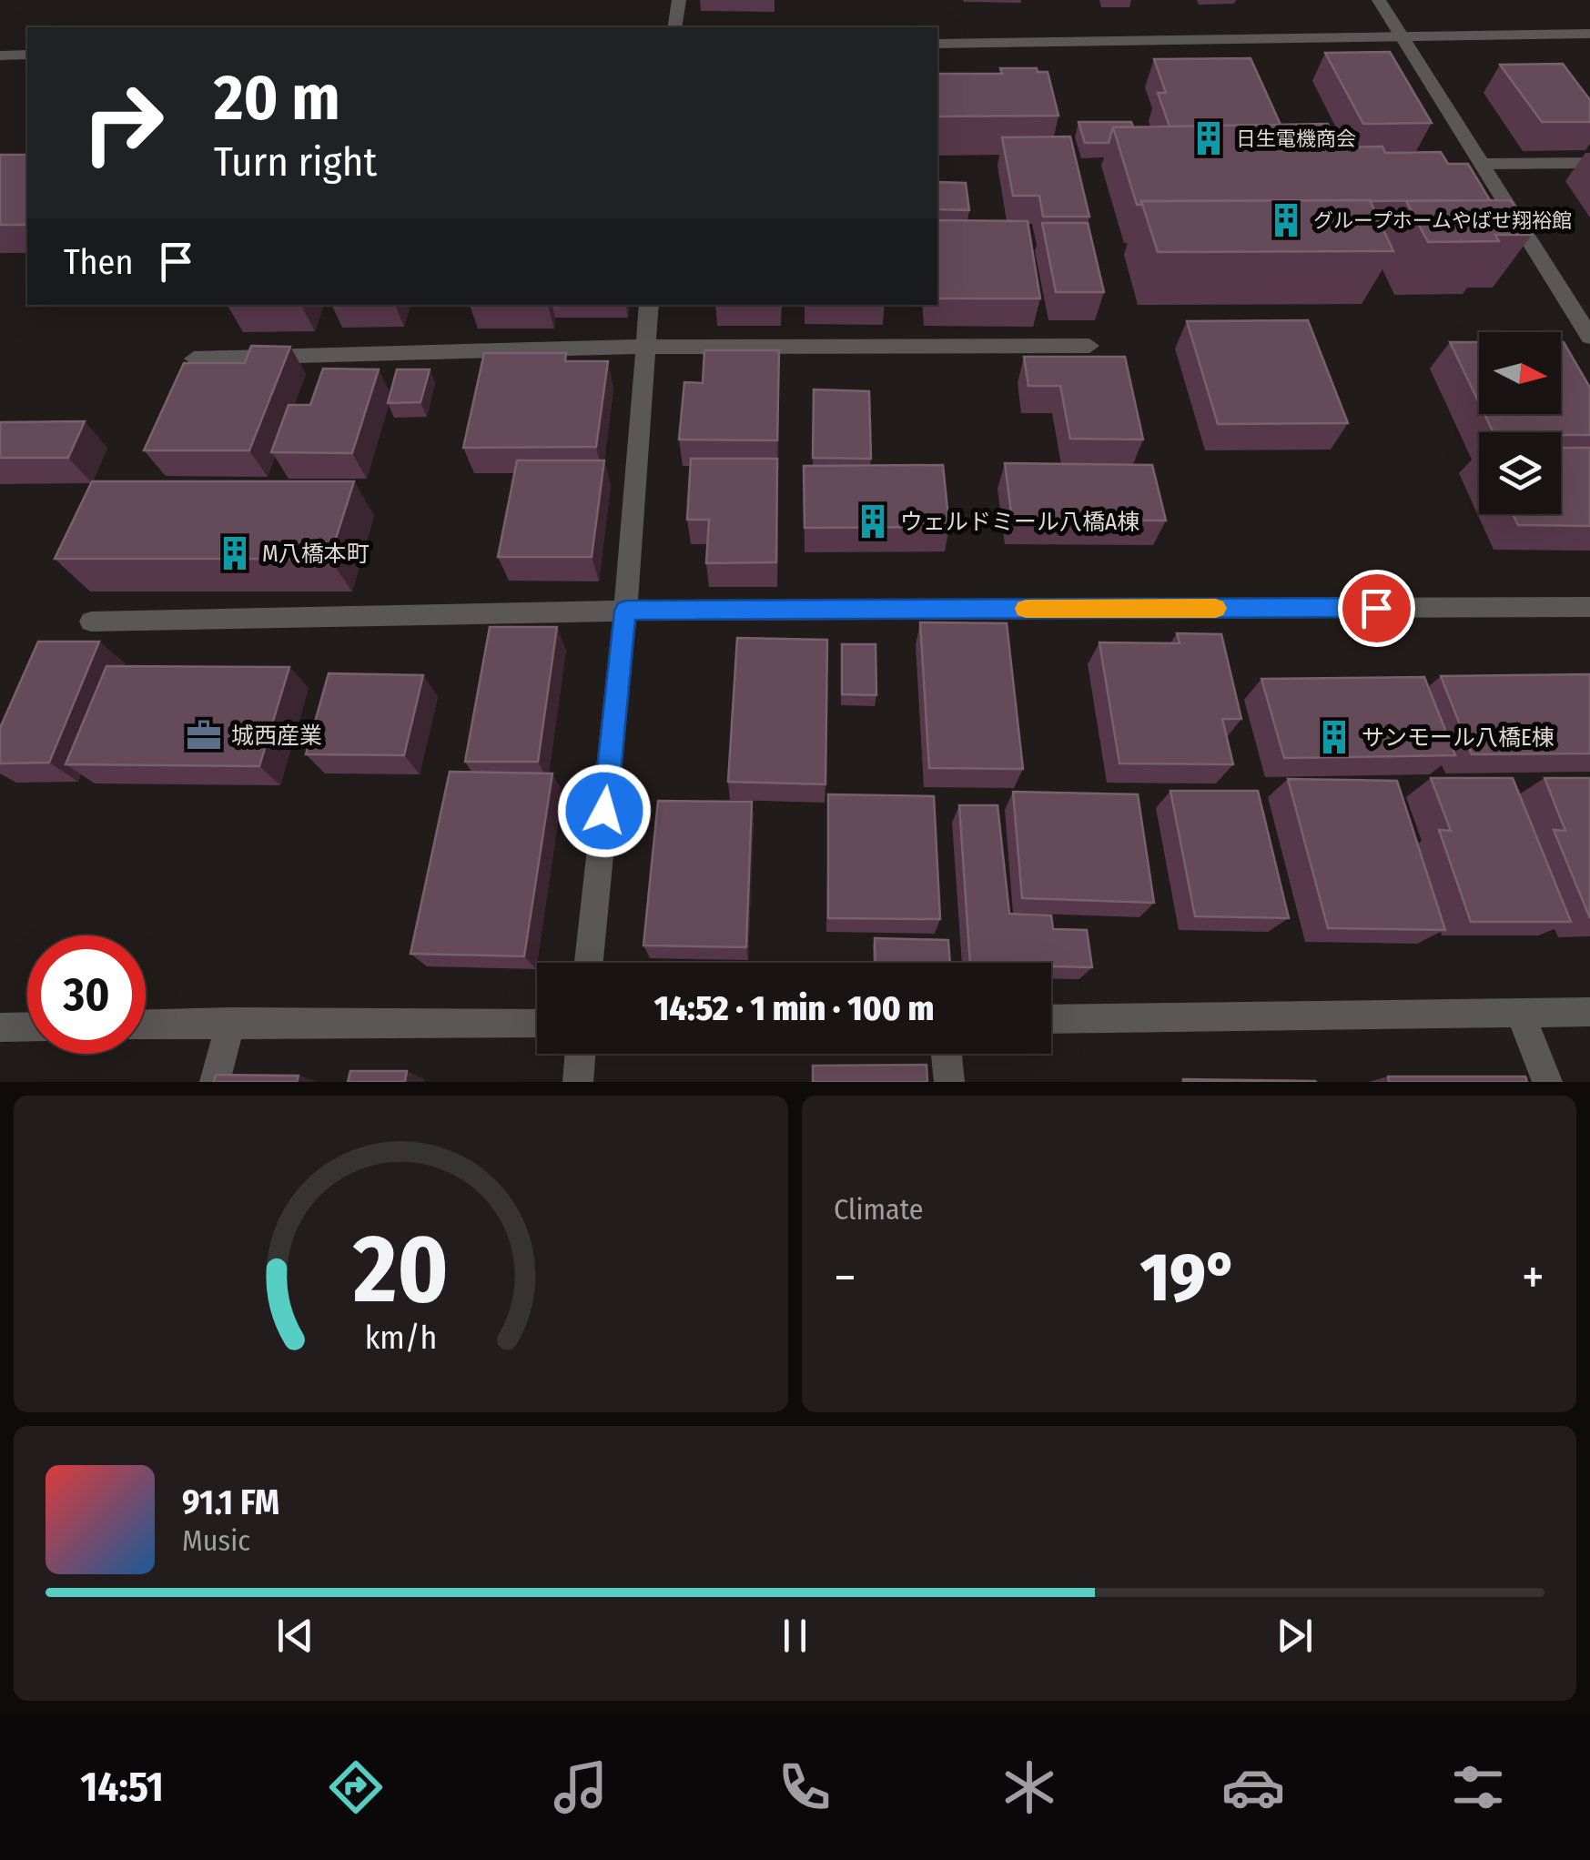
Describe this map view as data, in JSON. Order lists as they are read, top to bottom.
{
  "places": {
    "building": [
      "日生電機商会",
      "グループホームやばせ翔裕館",
      "ウェルドミール八橋A棟",
      "M八橋本町",
      "サンモール八橋E棟"
    ],
    "office": ["城西産業"]
  },
  "north": "right",
  "page": {
    "turn": ["20 m", "Turn right"],
    "then": "Then",
    "limit": "30",
    "trip": "14:52 · 1 min · 100 m",
    "tile": "Climate",
    "heat": ["−", "19°", "+"],
    "song": ["91.1 FM", "Music"],
    "tabs": "14:51",
    "gauge": ["20", "km/h"]
  }
}
